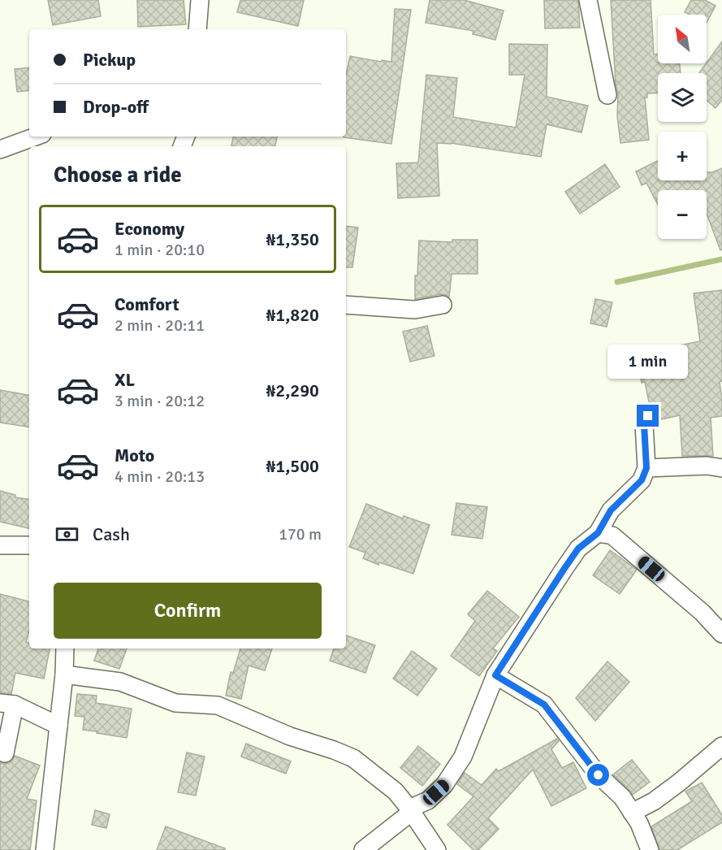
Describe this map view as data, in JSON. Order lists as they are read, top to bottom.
{
  "north": "top left",
  "page": {
    "map_buttons": ["+", "−"],
    "banner": ["Pickup", "Drop-off"],
    "heading": "Choose a ride",
    "list": [
      {
        "name": "Economy",
        "note": "1 min · 20:10",
        "value": "₦1,350"
      },
      {
        "name": "Comfort",
        "note": "2 min · 20:11",
        "value": "₦1,820"
      },
      {
        "name": "XL",
        "note": "3 min · 20:12",
        "value": "₦2,290"
      },
      {
        "name": "Moto",
        "note": "4 min · 20:13",
        "value": "₦1,500"
      }
    ],
    "bubble": "1 min",
    "pay": ["Cash", "170 m"],
    "buttons": "Confirm"
  }
}
